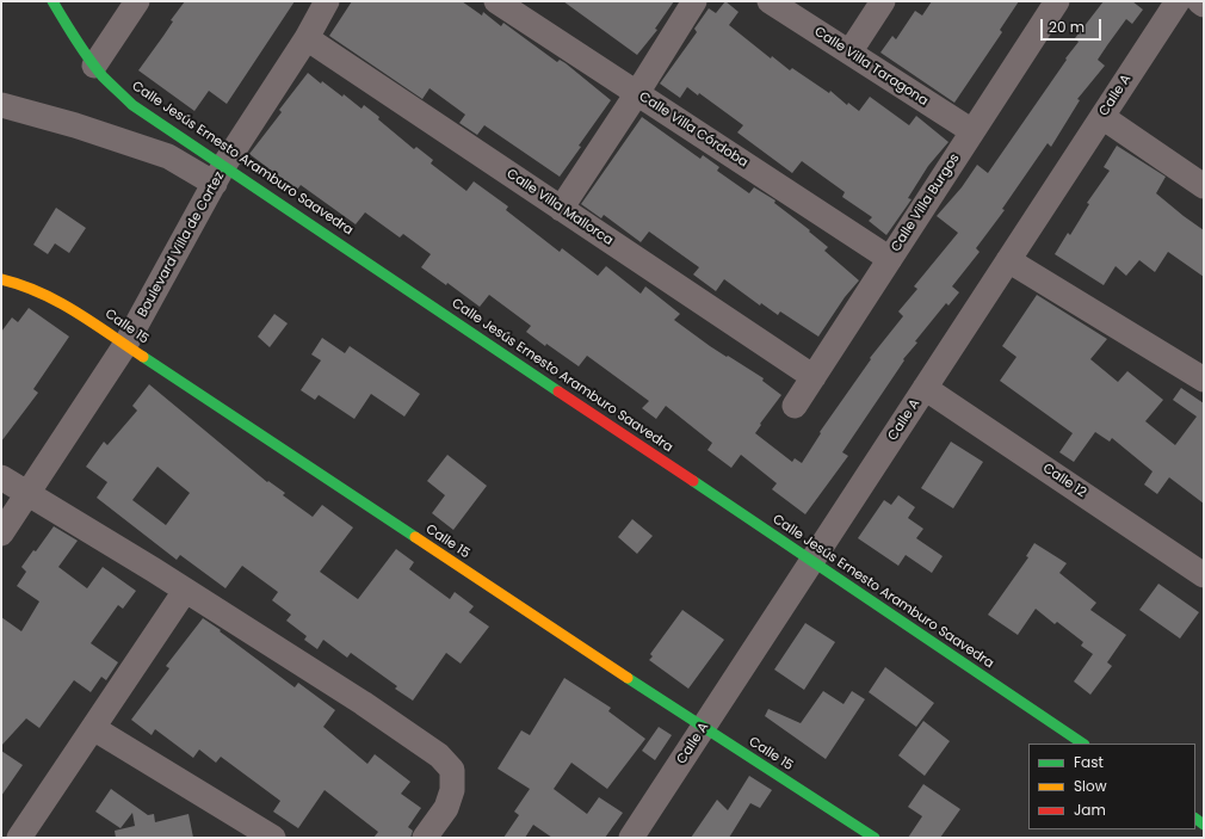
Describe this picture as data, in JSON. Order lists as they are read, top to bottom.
{
  "streets": {
    "street": [
      "Calle Villa Taragona",
      "Calle A",
      "Calle Villa Córdoba",
      "Calle Jesús Ernesto Aramburo Saavedra",
      "Calle Villa Burgos",
      "Calle Villa Mallorca",
      "Boulevard Villa de Cortez",
      "Calle 15",
      "Calle 12"
    ]
  },
  "crossings": [
    ["Calle Villa Taragona", "Calle Villa Burgos"],
    ["Calle A", "Calle Jesús Ernesto Aramburo Saavedra"],
    ["Calle A", "Calle 15"],
    ["Calle A", "Calle 12"],
    ["Calle Villa Córdoba", "Calle Villa Burgos"],
    ["Calle Jesús Ernesto Aramburo Saavedra", "Boulevard Villa de Cortez"],
    ["Calle Villa Burgos", "Calle Villa Mallorca"],
    ["Calle Villa Mallorca", "Boulevard Villa de Cortez"],
    ["Boulevard Villa de Cortez", "Calle 15"]
  ],
  "legend": ["Fast", "Slow", "Jam"],
  "scale_bar": "20 m"
}
